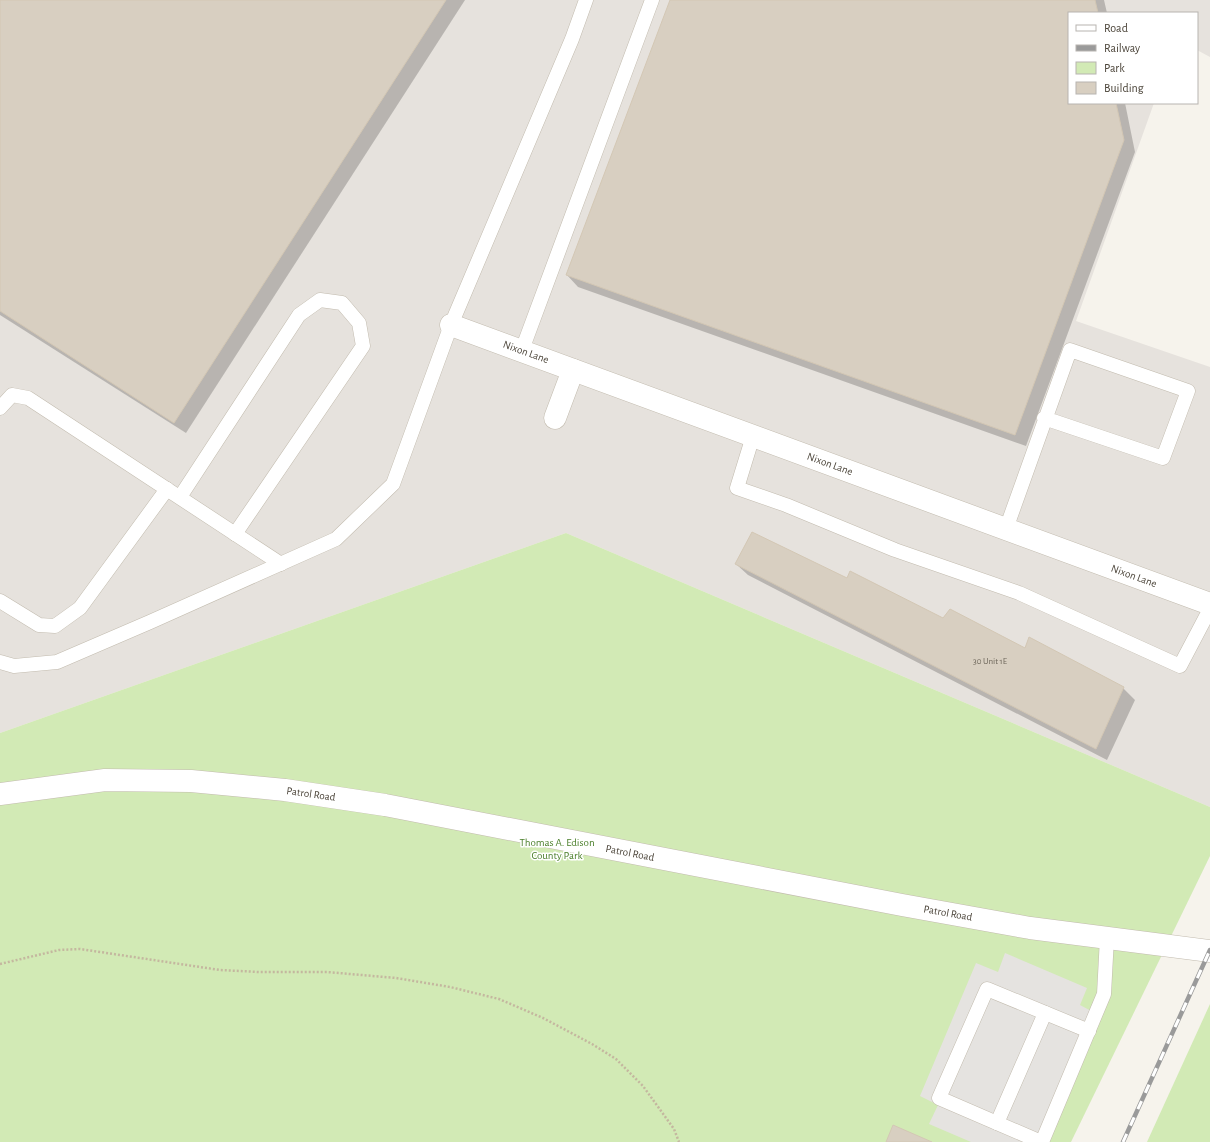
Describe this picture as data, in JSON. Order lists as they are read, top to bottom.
{
  "streets": {
    "street": ["Nixon Lane", "Patrol Road"]
  },
  "parks": ["Thomas A. Edison County Park"],
  "house_numbers": ["30 Unit 1E"],
  "legend": [
    "Road",
    "Railway",
    "Park",
    "Building"
  ]
}
